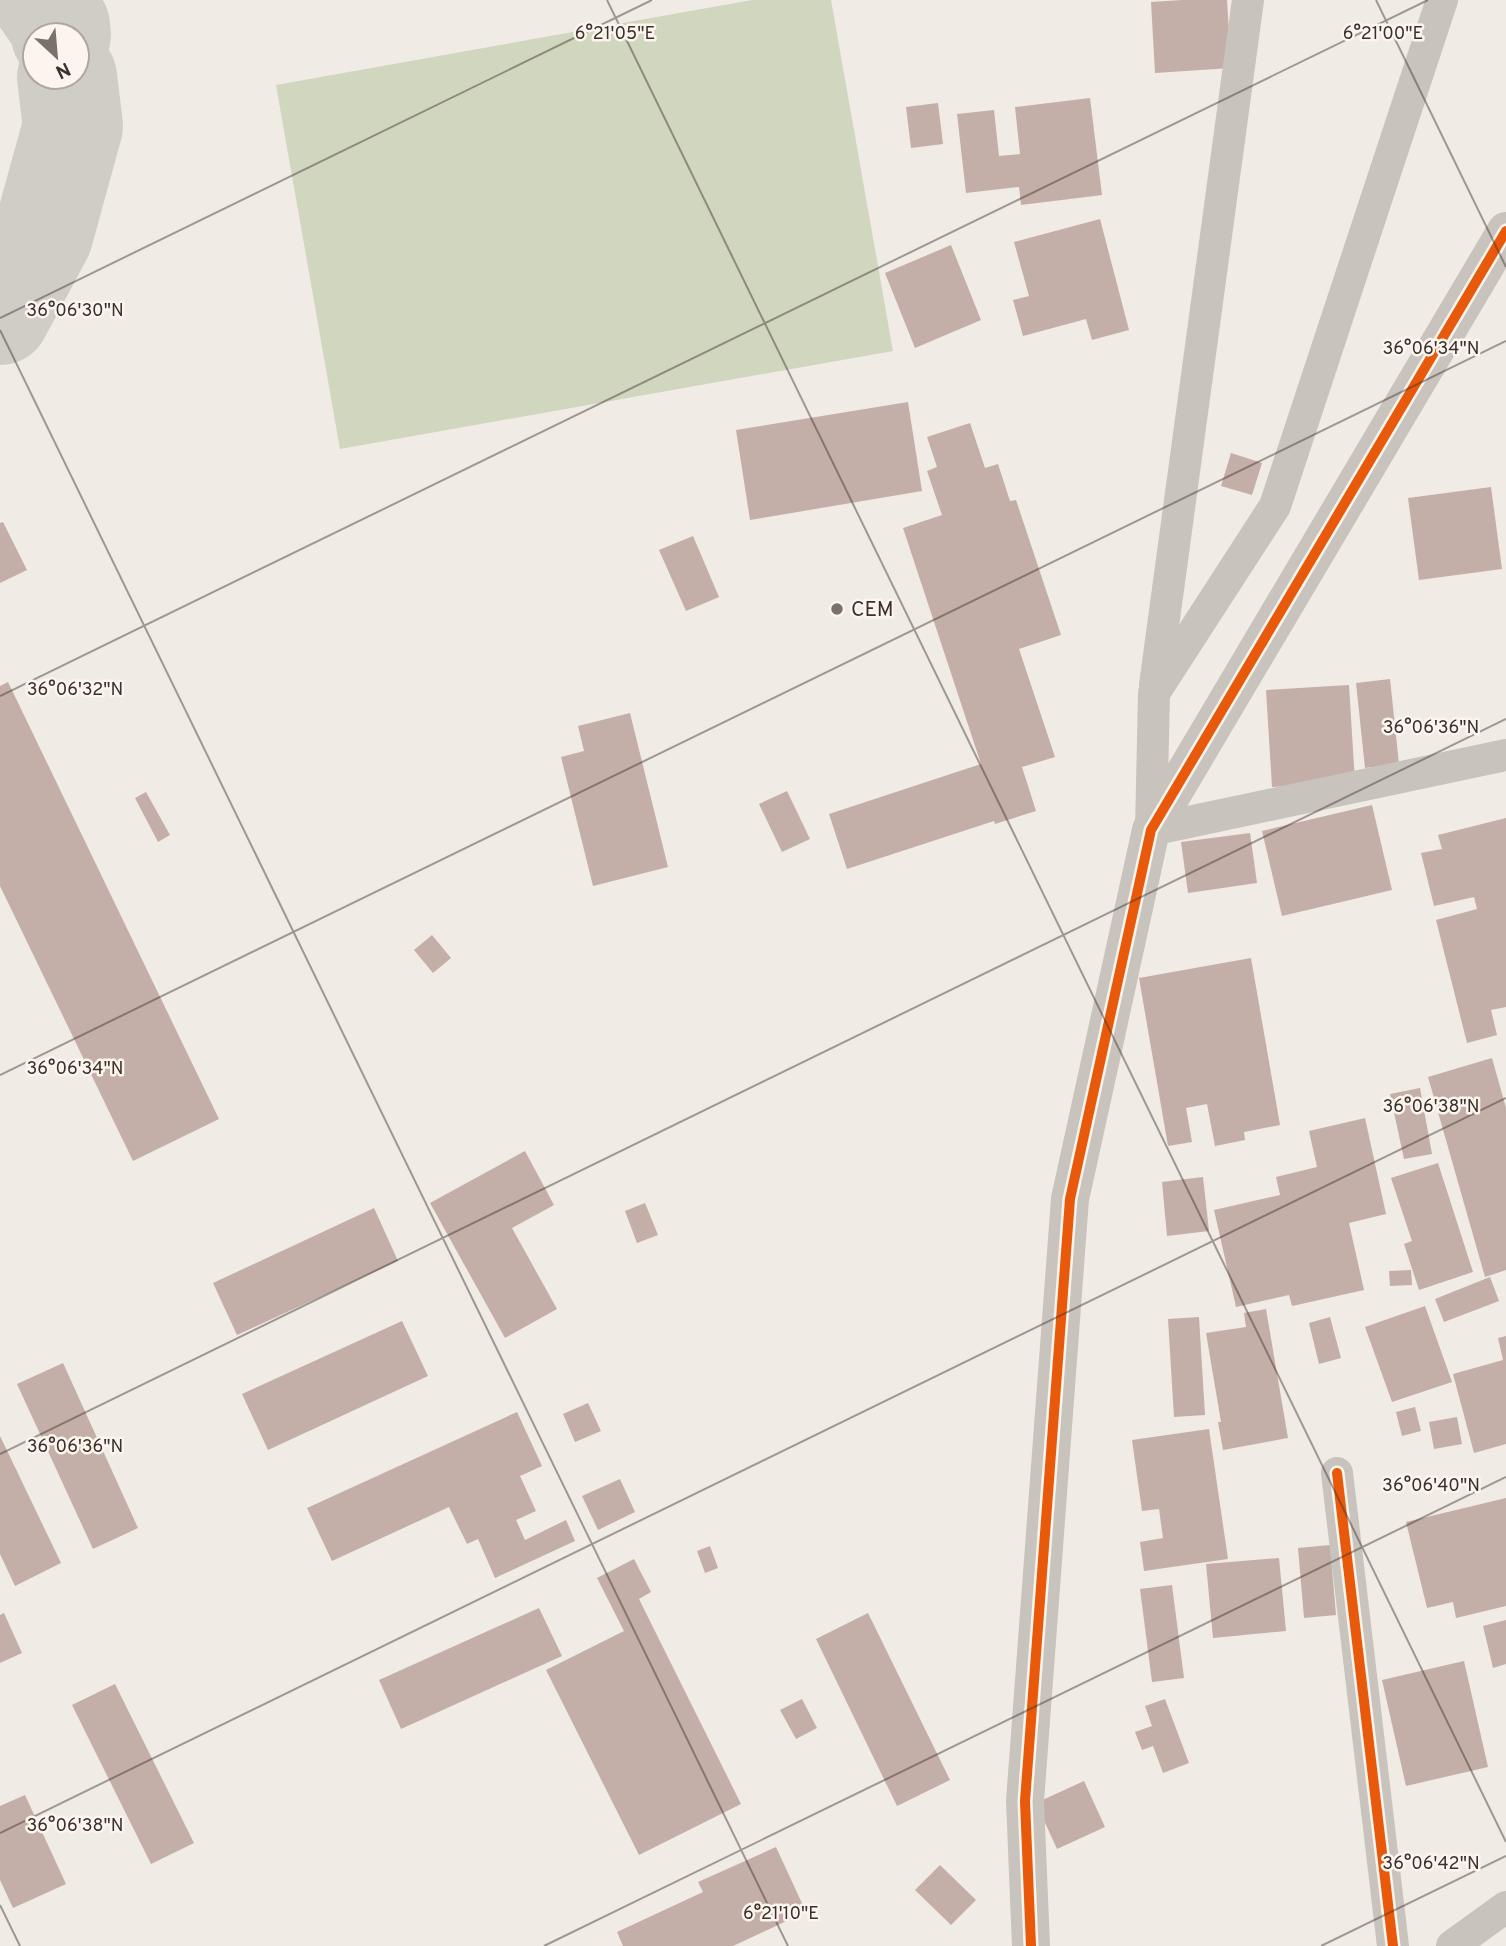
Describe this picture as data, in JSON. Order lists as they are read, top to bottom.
{
  "places": ["CEM"],
  "north": "bottom right",
  "coordinates": [
    "6°21'00\"E",
    "6°21'05\"E",
    "36°06'30\"N",
    "36°06'34\"N",
    "36°06'32\"N",
    "36°06'36\"N",
    "36°06'38\"N",
    "36°06'40\"N",
    "36°06'42\"N",
    "6°21'10\"E"
  ]
}
